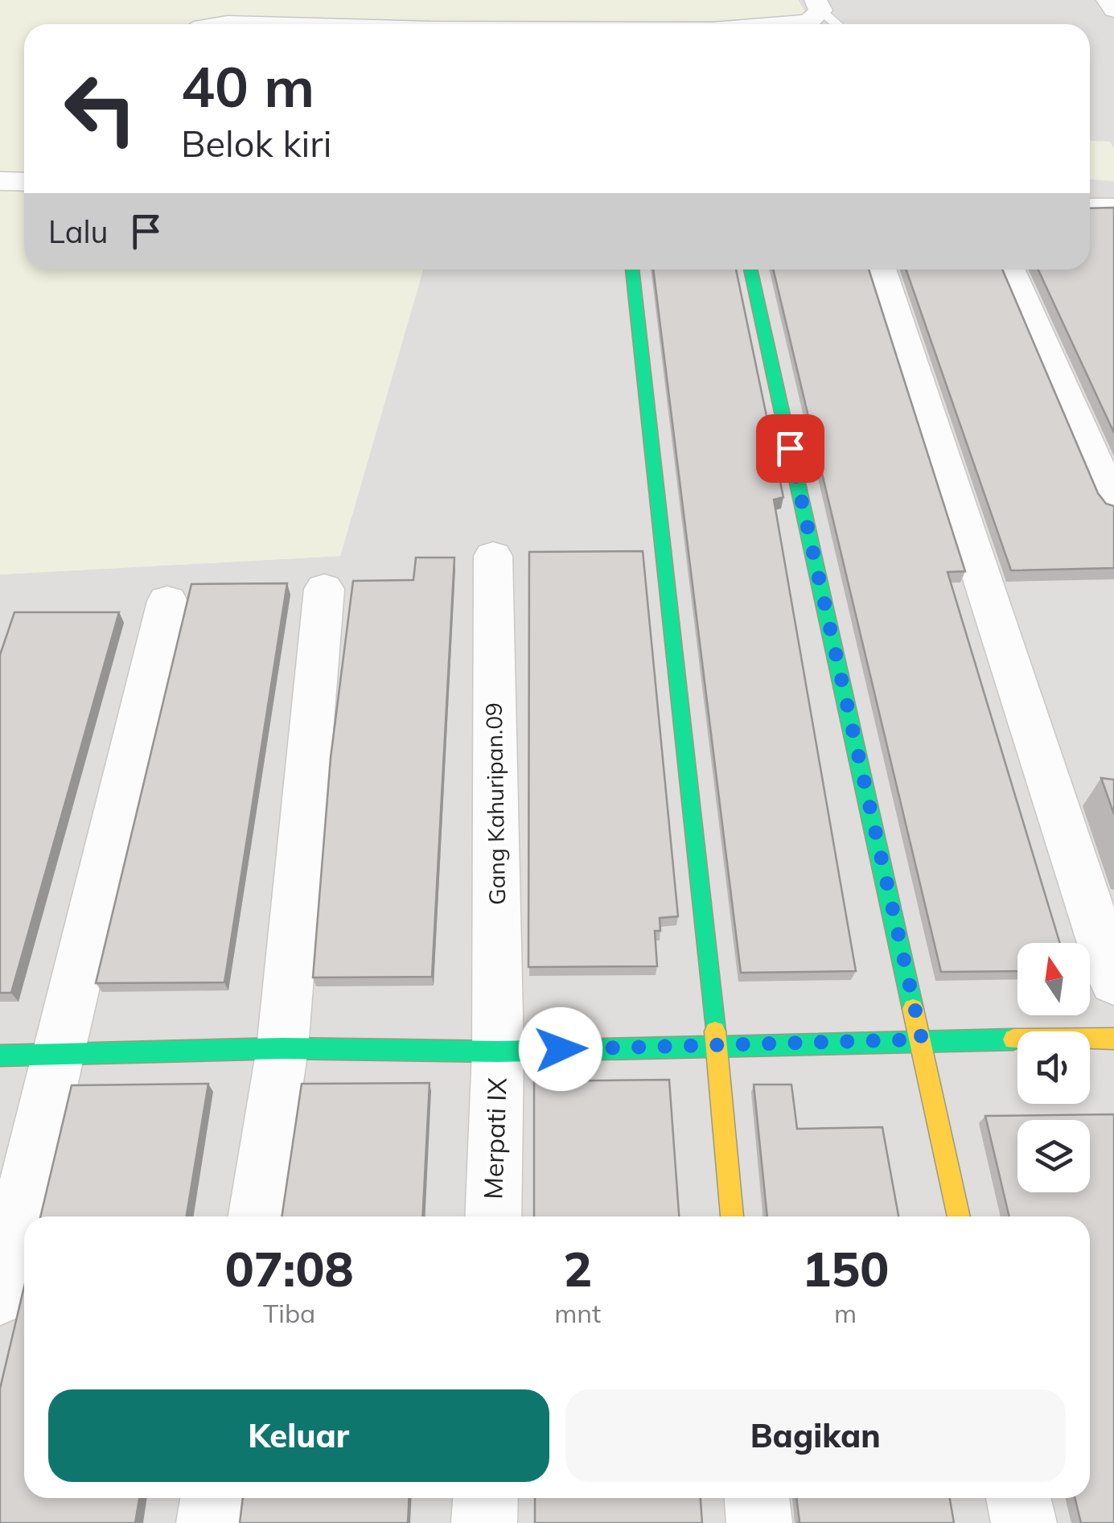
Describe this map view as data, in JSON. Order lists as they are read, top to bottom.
{
  "streets": {
    "street": ["Gang Kahuripan.09", "Merpati IX"]
  },
  "crossings": [
    ["Gang Kahuripan.09", "Merpati IX"]
  ],
  "north": "top",
  "page": {
    "turn": ["40 m", "Belok kiri"],
    "then": "Lalu",
    "eta": [
      "07:08",
      "Tiba",
      "2",
      "mnt",
      "150",
      "m"
    ],
    "buttons": ["Keluar", "Bagikan"]
  }
}
